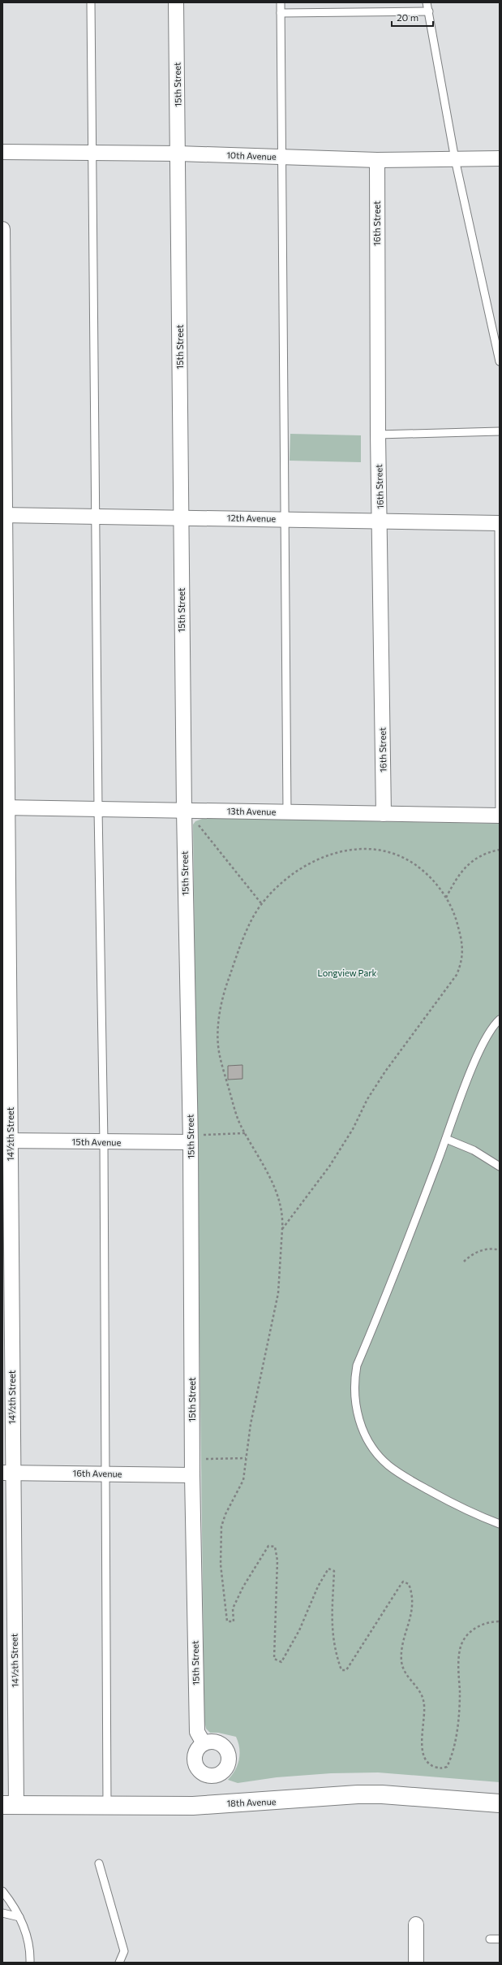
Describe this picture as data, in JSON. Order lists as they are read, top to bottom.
{
  "streets": {
    "street": [
      "15th Street",
      "10th Avenue",
      "16th Street",
      "12th Avenue",
      "13th Avenue",
      "14½th Street",
      "15th Avenue",
      "16th Avenue",
      "18th Avenue"
    ]
  },
  "crossings": [
    ["15th Street", "10th Avenue"],
    ["15th Street", "12th Avenue"],
    ["15th Street", "13th Avenue"],
    ["15th Street", "15th Avenue"],
    ["15th Street", "16th Avenue"],
    ["10th Avenue", "16th Street"],
    ["16th Street", "12th Avenue"],
    ["16th Street", "13th Avenue"],
    ["12th Avenue", "14½th Street"],
    ["13th Avenue", "14½th Street"],
    ["14½th Street", "15th Avenue"],
    ["14½th Street", "16th Avenue"],
    ["14½th Street", "18th Avenue"]
  ],
  "parks": ["Longview Park"],
  "scale_bar": "20 m"
}
